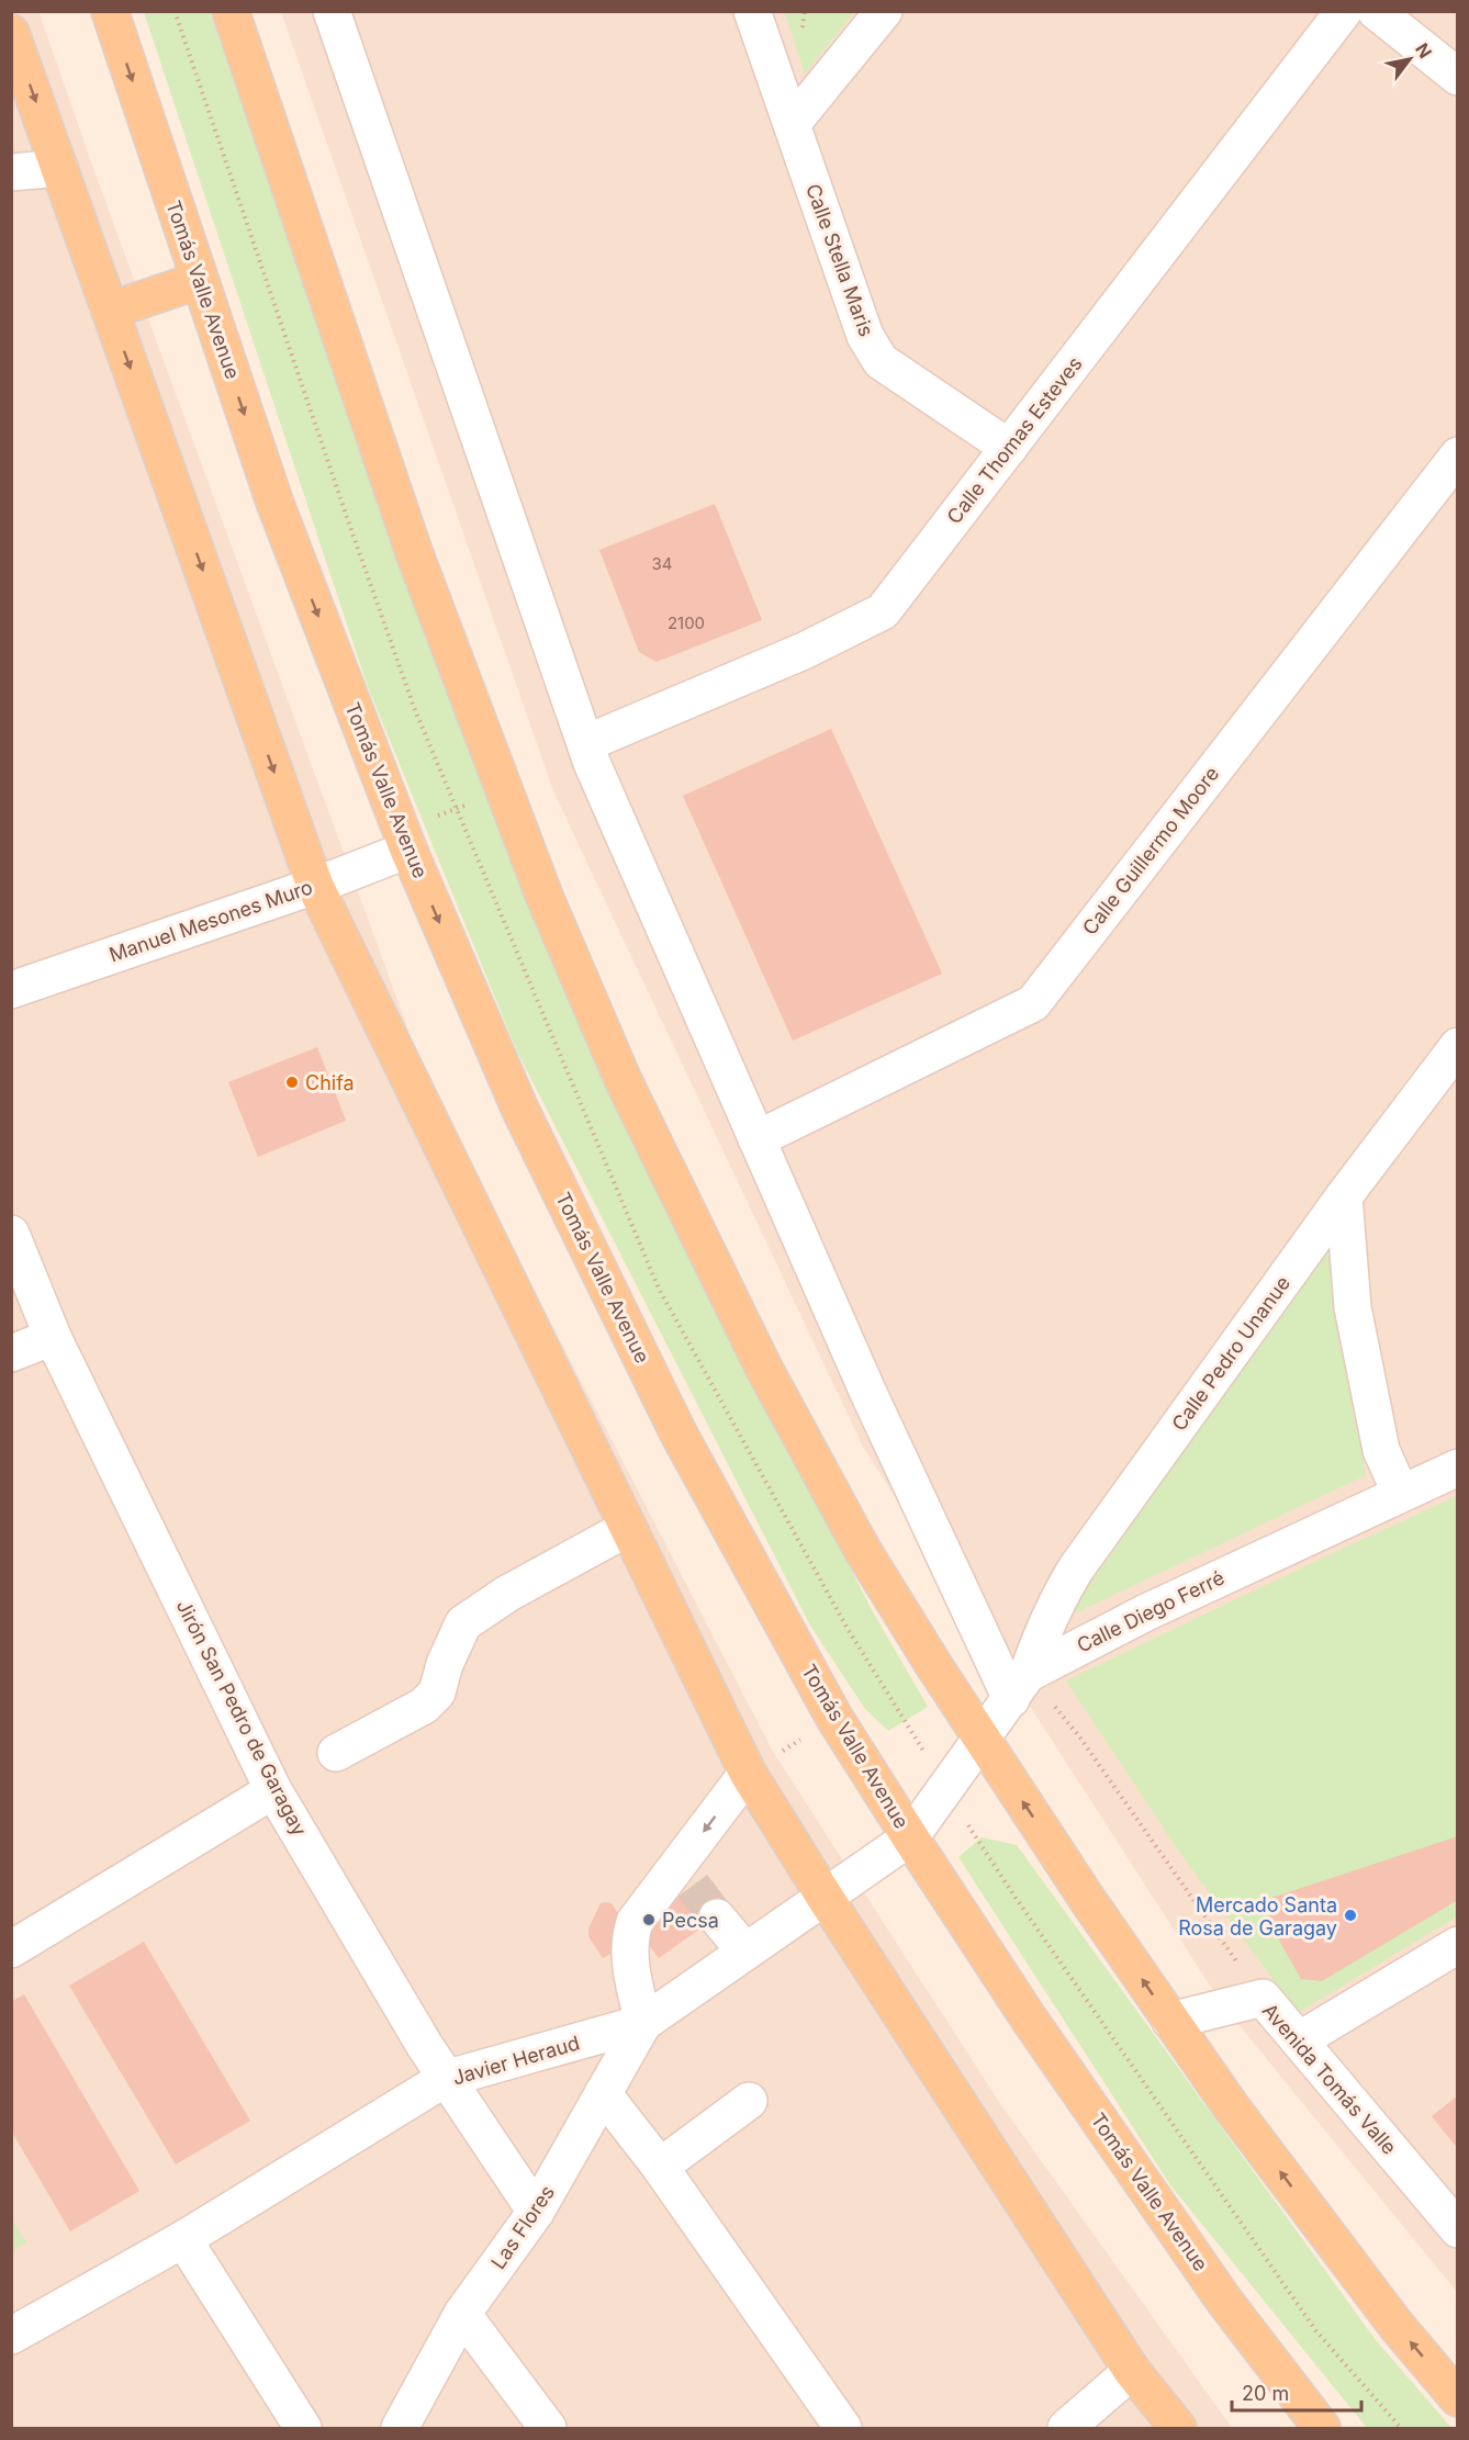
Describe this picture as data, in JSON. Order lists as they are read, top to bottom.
{
  "streets": {
    "main road": ["Tomás Valle Avenue"],
    "street": [
      "Calle Stella Maris",
      "Calle Thomas Esteves",
      "Calle Guillermo Moore",
      "Manuel Mesones Muro",
      "Calle Pedro Unanue",
      "Calle Diego Ferré",
      "Jirón San Pedro de Garagay",
      "Javier Heraud",
      "Avenida Tomás Valle",
      "Las Flores"
    ]
  },
  "crossings": [
    ["Calle Stella Maris", "Calle Thomas Esteves"],
    ["Tomás Valle Avenue", "Manuel Mesones Muro"],
    ["Tomás Valle Avenue", "Calle Diego Ferré"],
    ["Tomás Valle Avenue", "Javier Heraud"],
    ["Calle Pedro Unanue", "Calle Diego Ferré"],
    ["Calle Diego Ferré", "Javier Heraud"],
    ["Jirón San Pedro de Garagay", "Javier Heraud"],
    ["Jirón San Pedro de Garagay", "Las Flores"],
    ["Javier Heraud", "Las Flores"]
  ],
  "places": ["Chifa", "Mercado Santa Rosa de Garagay", "Pecsa"],
  "house_numbers": ["34", "2100"],
  "scale_bar": "20 m",
  "north": "top right"
}
